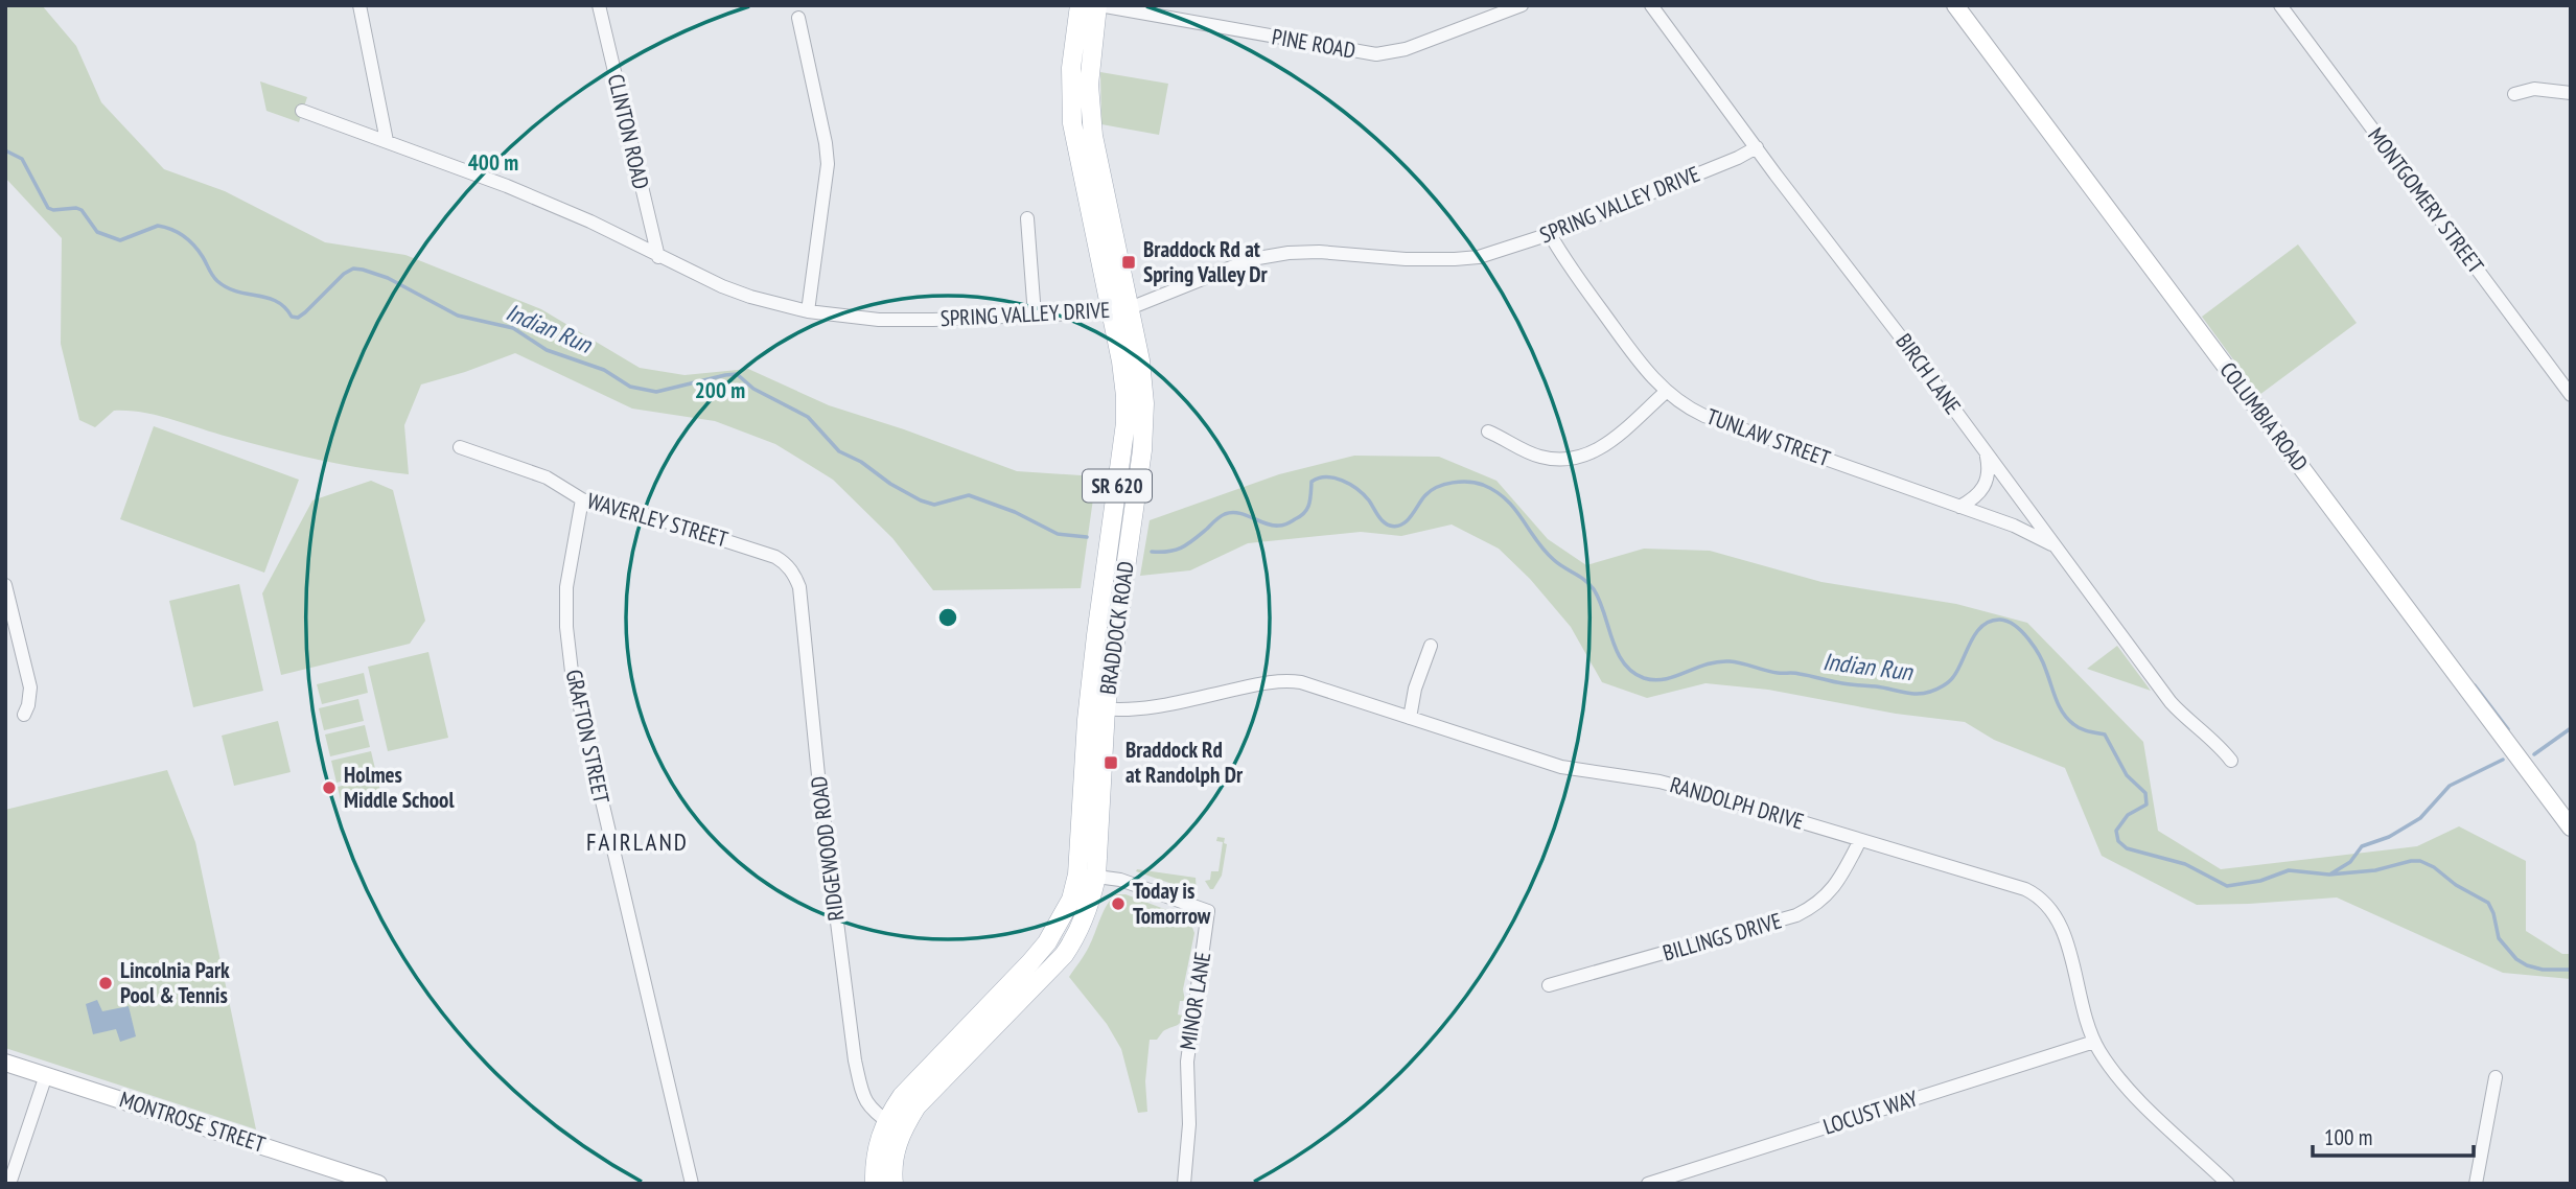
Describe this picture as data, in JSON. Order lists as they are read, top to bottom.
{
  "streets": {
    "main road": ["SR 620", "BRADDOCK ROAD"],
    "street": [
      "PINE ROAD",
      "CLINTON ROAD",
      "MONTGOMERY STREET",
      "SPRING VALLEY DRIVE",
      "BIRCH LANE",
      "COLUMBIA ROAD",
      "TUNLAW STREET",
      "WAVERLEY STREET",
      "GRAFTON STREET",
      "RANDOLPH DRIVE",
      "RIDGEWOOD ROAD",
      "BILLINGS DRIVE",
      "MINOR LANE",
      "LOCUST WAY",
      "MONTROSE STREET"
    ]
  },
  "crossings": [
    ["PINE ROAD", "BRADDOCK ROAD"],
    ["CLINTON ROAD", "SPRING VALLEY DRIVE"],
    ["SPRING VALLEY DRIVE", "BIRCH LANE"],
    ["SPRING VALLEY DRIVE", "TUNLAW STREET"],
    ["SPRING VALLEY DRIVE", "BRADDOCK ROAD"],
    ["BIRCH LANE", "TUNLAW STREET"],
    ["WAVERLEY STREET", "GRAFTON STREET"],
    ["WAVERLEY STREET", "RIDGEWOOD ROAD"],
    ["BRADDOCK ROAD", "RANDOLPH DRIVE"],
    ["BRADDOCK ROAD", "RIDGEWOOD ROAD"],
    ["BRADDOCK ROAD", "MINOR LANE"],
    ["RANDOLPH DRIVE", "BILLINGS DRIVE"],
    ["RANDOLPH DRIVE", "LOCUST WAY"]
  ],
  "districts": ["FAIRLAND"],
  "water": ["Indian Run"],
  "places": {
    "transit": ["Braddock Rd at Spring Valley Dr", "Braddock Rd at Randolph Dr"],
    "other": ["Holmes Middle School", "Today is Tomorrow", "Lincolnia Park Pool & Tennis"]
  },
  "scale_bar": "100 m",
  "rings": ["400 m", "200 m"]
}
